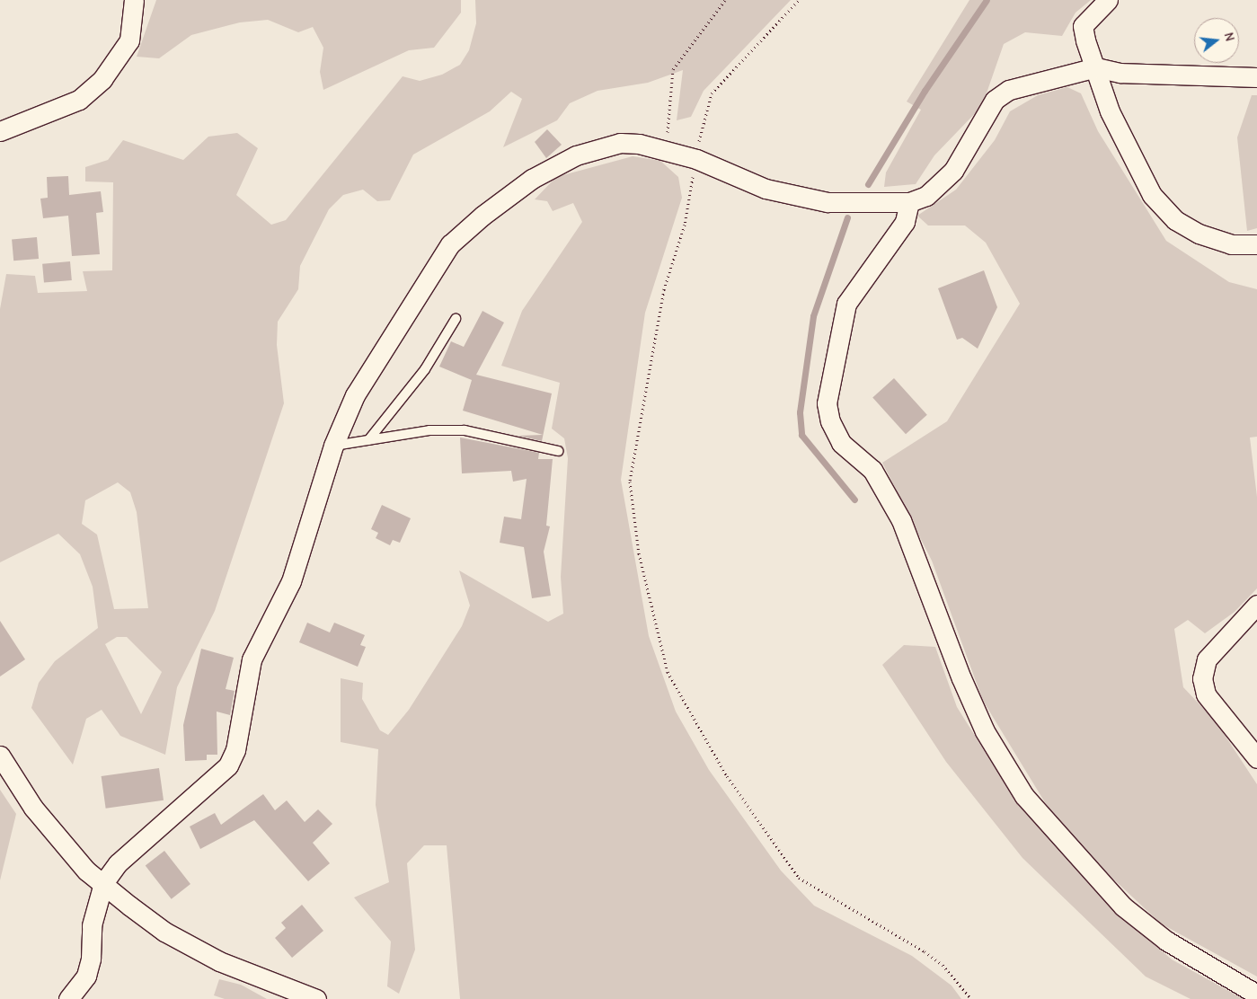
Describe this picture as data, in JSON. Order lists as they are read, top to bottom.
{
  "north": "right"
}
